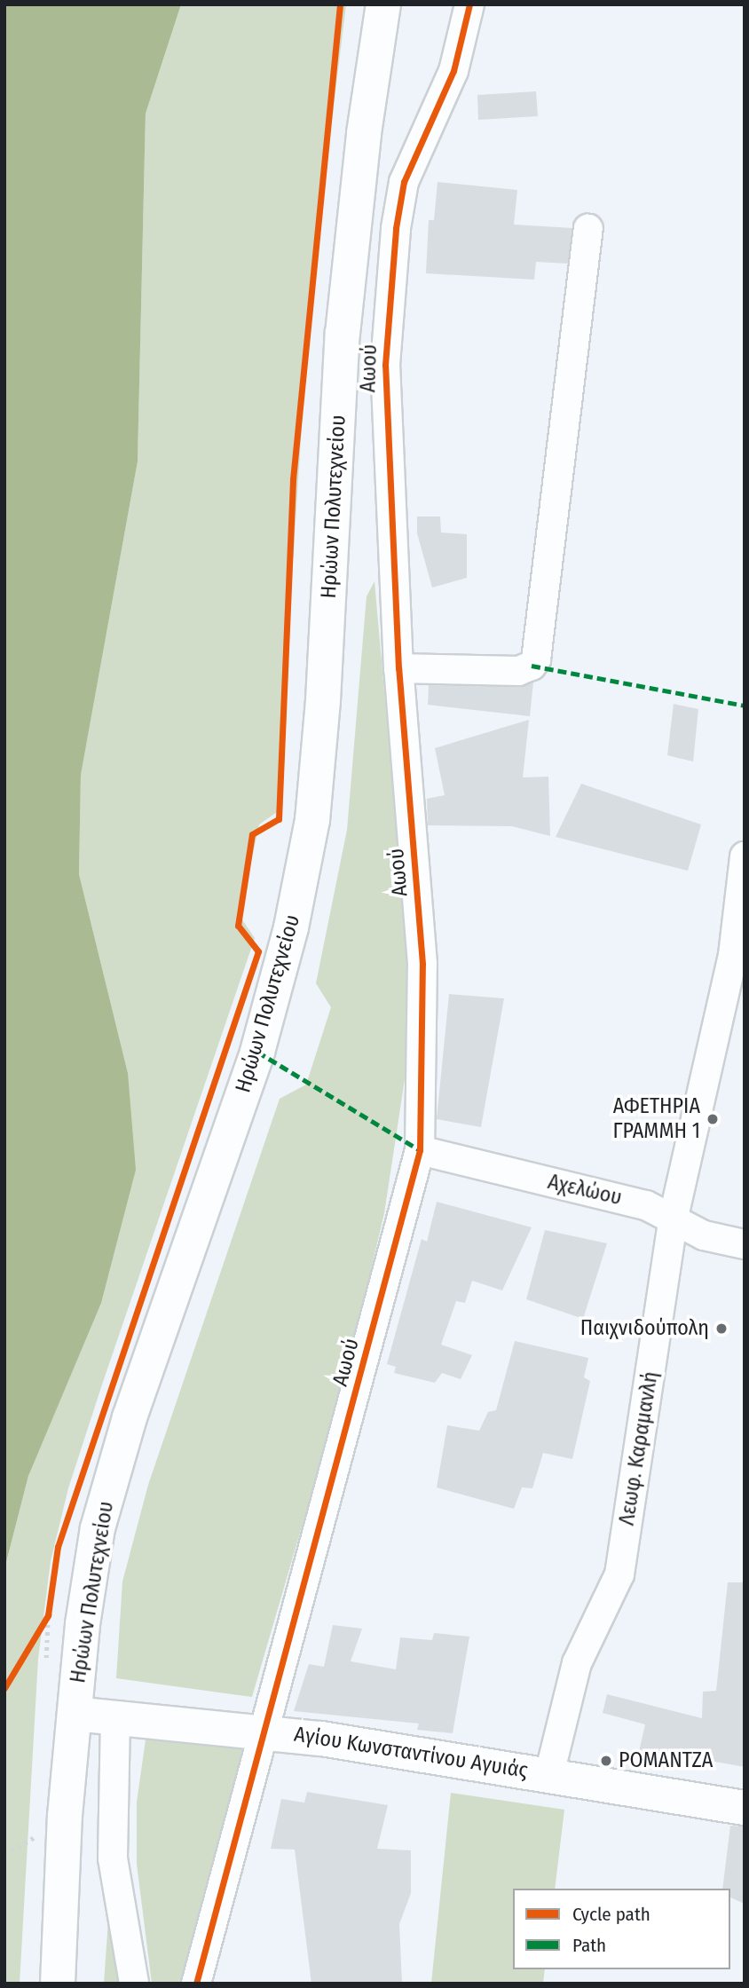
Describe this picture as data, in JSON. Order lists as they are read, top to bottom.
{
  "streets": {
    "main road": ["Ηρώων Πολυτεχνείου", "Αγίου Κωνσταντίνου Αγυιάς"],
    "street": ["Αωού", "Αχελώου", "Λεωφ. Καραμανλή"]
  },
  "crossings": [
    ["Αωού", "Αχελώου"],
    ["Αωού", "Αγίου Κωνσταντίνου Αγυιάς"],
    ["Ηρώων Πολυτεχνείου", "Αγίου Κωνσταντίνου Αγυιάς"],
    ["Αχελώου", "Λεωφ. Καραμανλή"],
    ["Λεωφ. Καραμανλή", "Αγίου Κωνσταντίνου Αγυιάς"]
  ],
  "places": ["ΑΦΕΤΗΡΙΑ ΓΡΑΜΜΗ 1", "Παιχνιδούπολη", "ΡΟΜΑΝΤΖΑ"],
  "legend": ["Cycle path", "Path"]
}
